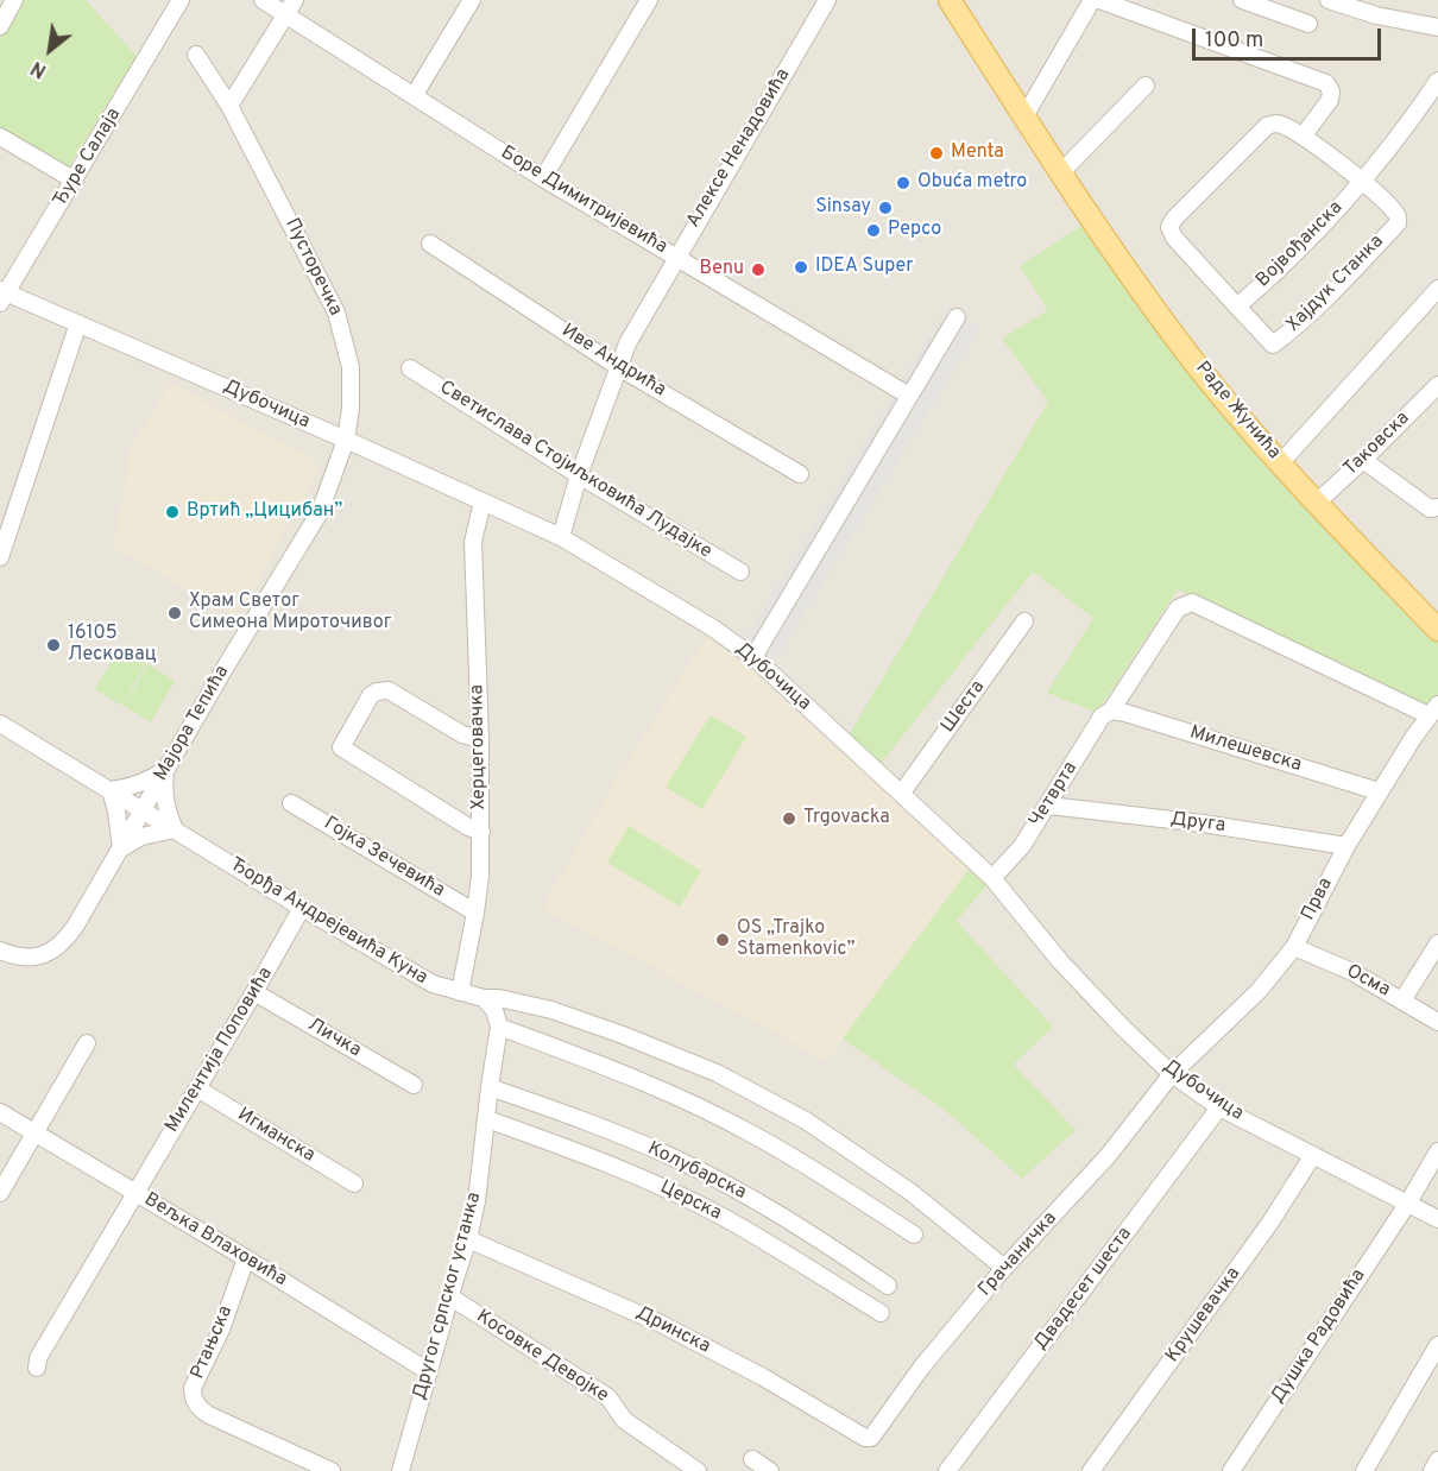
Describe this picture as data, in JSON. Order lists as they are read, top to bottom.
{
  "streets": {
    "main road": ["Раде Жунића"],
    "street": [
      "Алексе Ненадовића",
      "Ђуре Салаја",
      "Боре Димитријевића",
      "Војвођанска",
      "Пусторечка",
      "Хајдук Станка",
      "Иве Андрића",
      "Дубочица",
      "Таковска",
      "Светислава Стојиљковића Лудајке",
      "Шеста",
      "Мајора Тепића",
      "Херцеговачка",
      "Милешевска",
      "Четврта",
      "Друга",
      "Гојка Зечевића",
      "Прва",
      "Ђорђа Андрејевића Куна",
      "Осма",
      "Личка",
      "Милентија Поповића",
      "Игманска",
      "Колубарска",
      "Церска",
      "Вељка Влаховића",
      "Грачаничка",
      "Двадесет шеста",
      "Другог српског устанка",
      "Крушевачка",
      "Дринска",
      "Душка Радовића",
      "Ртањска",
      "Косовке Девојке"
    ]
  },
  "crossings": [
    ["Алексе Ненадовића", "Боре Димитријевића"],
    ["Алексе Ненадовића", "Иве Андрића"],
    ["Алексе Ненадовића", "Дубочица"],
    ["Алексе Ненадовића", "Светислава Стојиљковића Лудајке"],
    ["Ђуре Салаја", "Дубочица"],
    ["Војвођанска", "Хајдук Станка"],
    ["Пусторечка", "Дубочица"],
    ["Пусторечка", "Мајора Тепића"],
    ["Дубочица", "Шеста"],
    ["Дубочица", "Мајора Тепића"],
    ["Дубочица", "Херцеговачка"],
    ["Дубочица", "Четврта"],
    ["Дубочица", "Прва"],
    ["Дубочица", "Грачаничка"],
    ["Дубочица", "Двадесет шеста"],
    ["Дубочица", "Крушевачка"],
    ["Дубочица", "Душка Радовића"],
    ["Раде Жунића", "Таковска"],
    ["Мајора Тепића", "Ђорђа Андрејевића Куна"],
    ["Херцеговачка", "Гојка Зечевића"],
    ["Херцеговачка", "Ђорђа Андрејевића Куна"],
    ["Милешевска", "Четврта"],
    ["Милешевска", "Прва"],
    ["Четврта", "Друга"],
    ["Четврта", "Прва"],
    ["Друга", "Прва"],
    ["Прва", "Осма"],
    ["Прва", "Грачаничка"],
    ["Ђорђа Андрејевића Куна", "Милентија Поповића"],
    ["Ђорђа Андрејевића Куна", "Грачаничка"],
    ["Личка", "Милентија Поповића"],
    ["Милентија Поповића", "Игманска"],
    ["Милентија Поповића", "Вељка Влаховића"],
    ["Колубарска", "Другог српског устанка"],
    ["Церска", "Другог српског устанка"],
    ["Вељка Влаховића", "Другог српског устанка"],
    ["Вељка Влаховића", "Ртањска"],
    ["Грачаничка", "Дринска"],
    ["Другог српског устанка", "Дринска"],
    ["Другог српског устанка", "Косовке Девојке"]
  ],
  "places": [
    "Menta",
    "Obuća metro",
    "Sinsay",
    "Pepco",
    "IDEA Super",
    "Benu",
    "Вртић „Цицибан”",
    "Храм Светог Симеона Мироточивог",
    "16105 Лесковац",
    "Trgovacka",
    "OS „Trajko Stamenkovic”"
  ],
  "scale_bar": "100 m",
  "north": "bottom left"
}
